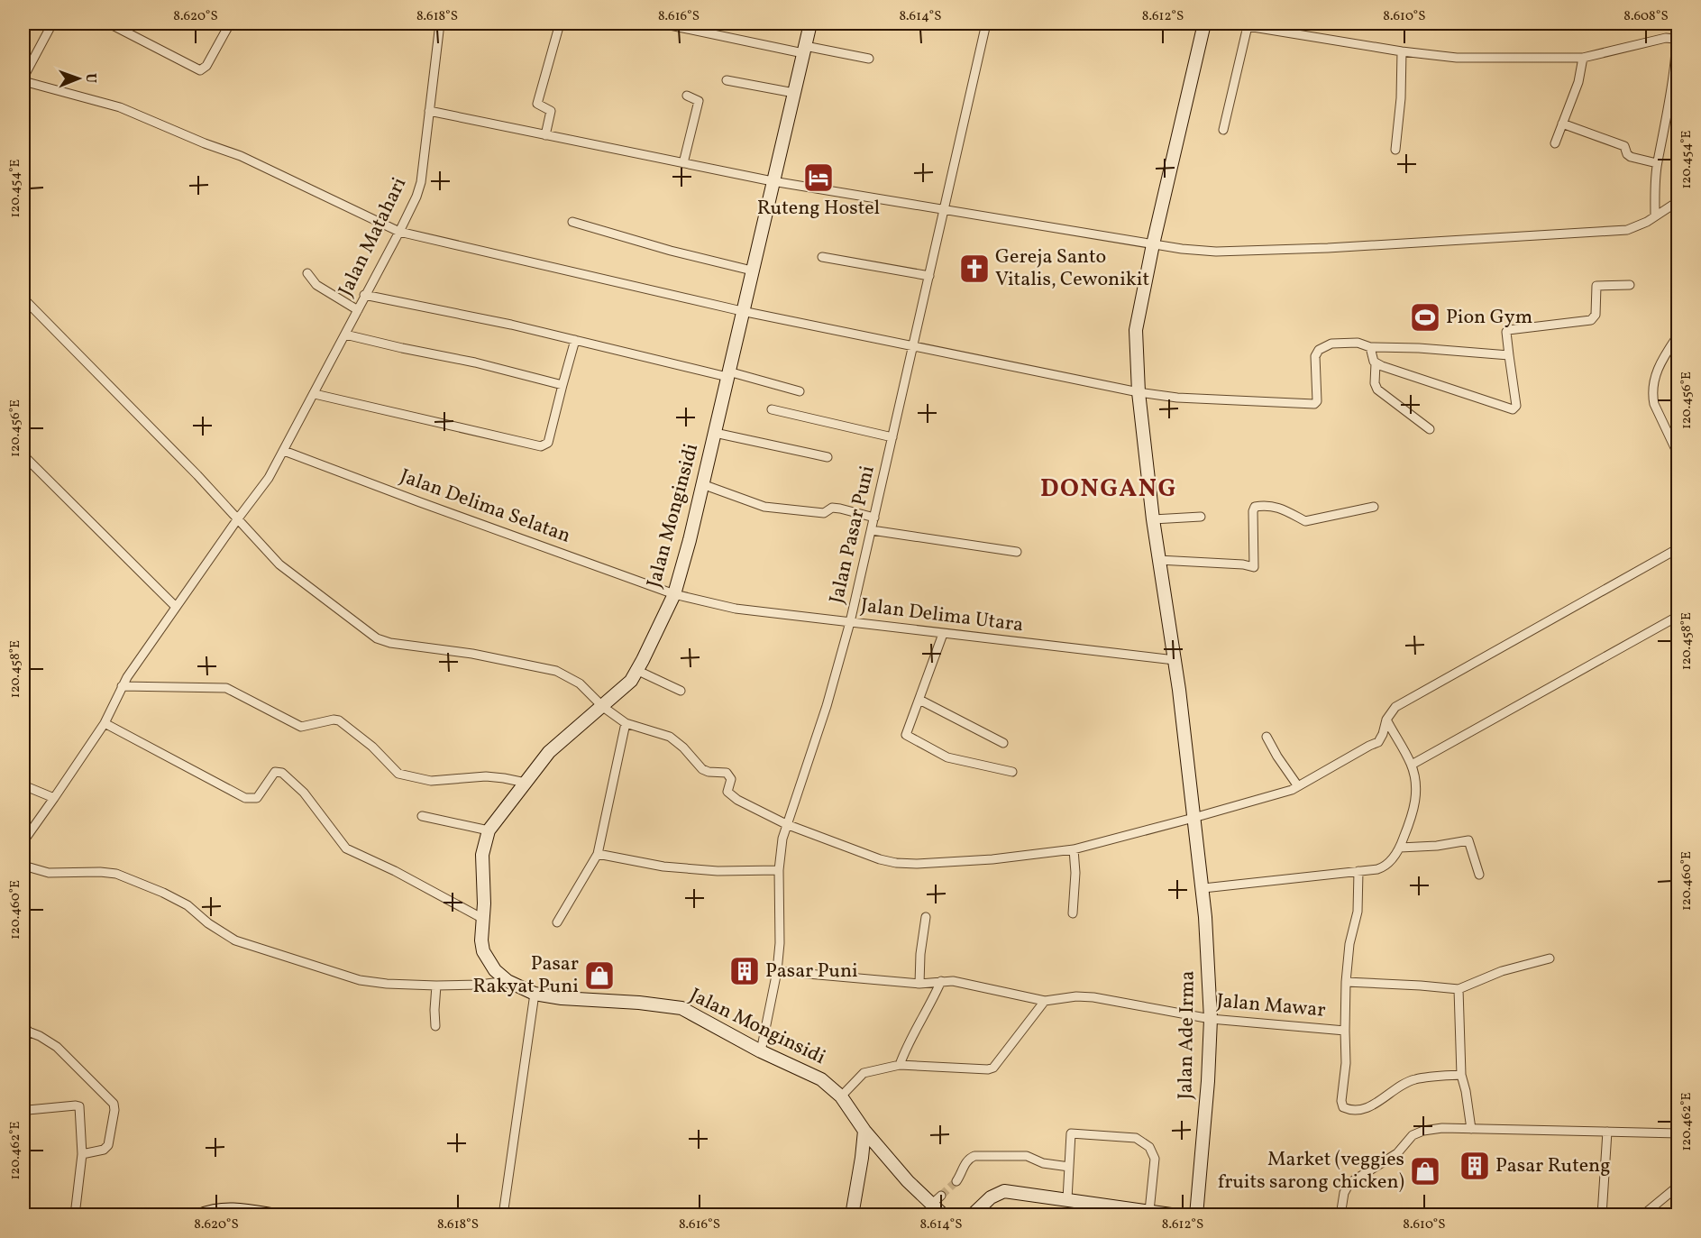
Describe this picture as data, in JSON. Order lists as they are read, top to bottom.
{
  "streets": {
    "street": [
      "Jalan Matahari",
      "Jalan Delima Selatan",
      "Jalan Monginsidi",
      "Jalan Pasar Puni",
      "Jalan Delima Utara",
      "Jalan Mawar",
      "Jalan Ade Irma"
    ]
  },
  "crossings": [
    ["Jalan Matahari", "Jalan Delima Selatan"],
    ["Jalan Delima Selatan", "Jalan Monginsidi"],
    ["Jalan Delima Selatan", "Jalan Delima Utara"],
    ["Jalan Monginsidi", "Jalan Pasar Puni"],
    ["Jalan Monginsidi", "Jalan Delima Utara"],
    ["Jalan Pasar Puni", "Jalan Delima Utara"],
    ["Jalan Pasar Puni", "Jalan Mawar"],
    ["Jalan Delima Utara", "Jalan Ade Irma"],
    ["Jalan Mawar", "Jalan Ade Irma"]
  ],
  "districts": ["DONGANG"],
  "places": {
    "hotel": ["Ruteng Hostel"],
    "church": ["Gereja Santo Vitalis, Cewonikit"],
    "sports": ["Pion Gym"],
    "building": ["Pasar Puni", "Pasar Ruteng"],
    "shop": ["Pasar Rakyat Puni", "Market (veggies fruits sarong chicken)"]
  },
  "north": "right",
  "coordinates": [
    "8.620°S",
    "8.618°S",
    "8.616°S",
    "8.614°S",
    "8.612°S",
    "8.610°S",
    "8.608°S",
    "120.454°E",
    "120.456°E",
    "120.458°E",
    "120.460°E",
    "120.462°E"
  ]
}
